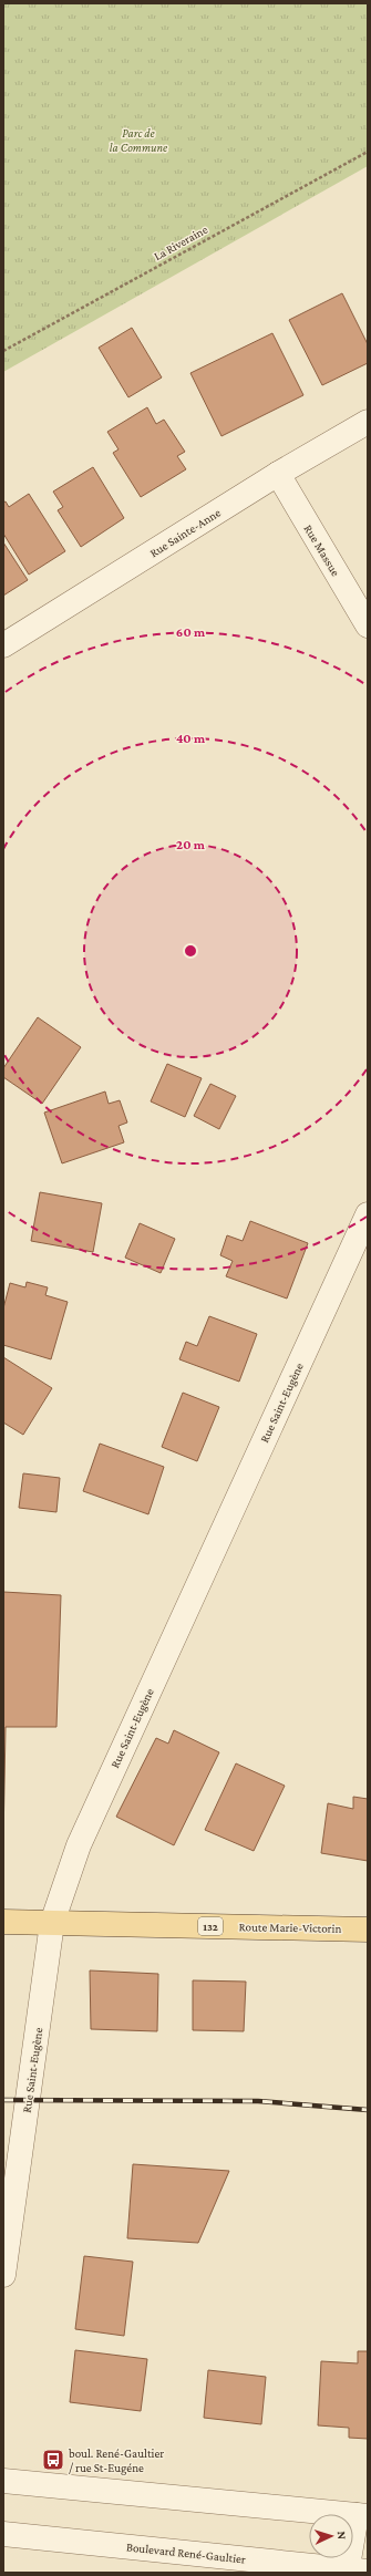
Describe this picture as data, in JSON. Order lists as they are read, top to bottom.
{
  "streets": {
    "main road": ["132", "Route Marie-Victorin"],
    "street": [
      "Rue Sainte-Anne",
      "Rue Massue",
      "Rue Saint-Eugène",
      "Boulevard René-Gaultier"
    ],
    "path": ["La Riveraine"]
  },
  "crossings": [
    ["Rue Sainte-Anne", "Rue Massue"],
    ["Rue Saint-Eugène", "132"],
    ["Rue Saint-Eugène", "Route Marie-Victorin"],
    ["132", "Route Marie-Victorin"]
  ],
  "parks": ["Parc de la Commune"],
  "places": {
    "bus stop": ["boul. René-Gaultier / rue St-Eugéne"]
  },
  "north": "right",
  "rings": ["60 m", "40 m", "20 m"]
}
